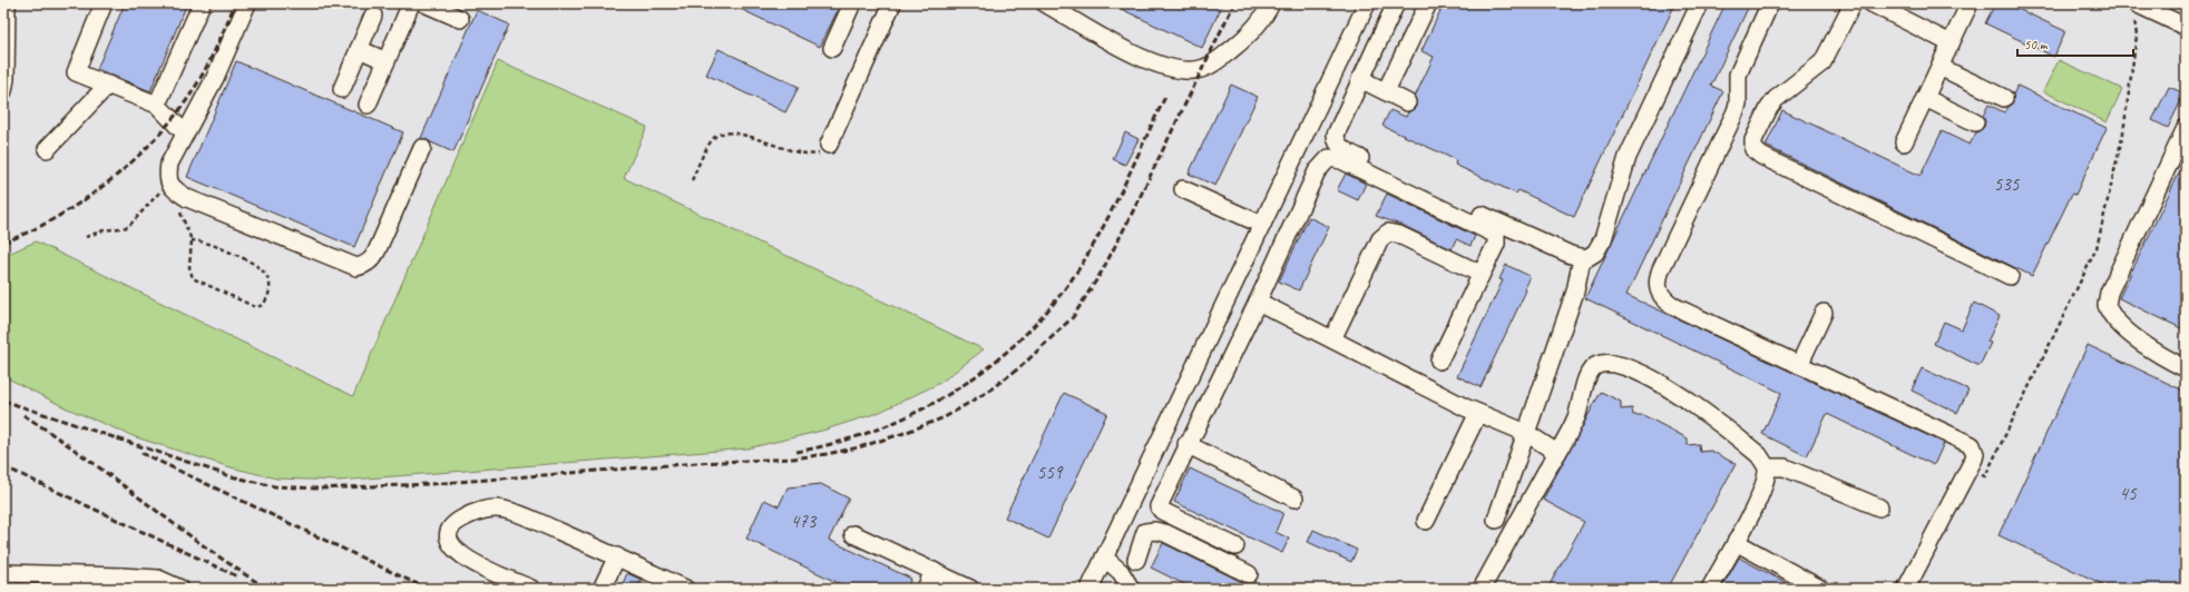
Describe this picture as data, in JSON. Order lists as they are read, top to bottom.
{
  "house_numbers": [
    "535",
    "559",
    "45",
    "473"
  ],
  "scale_bar": "50 m"
}
